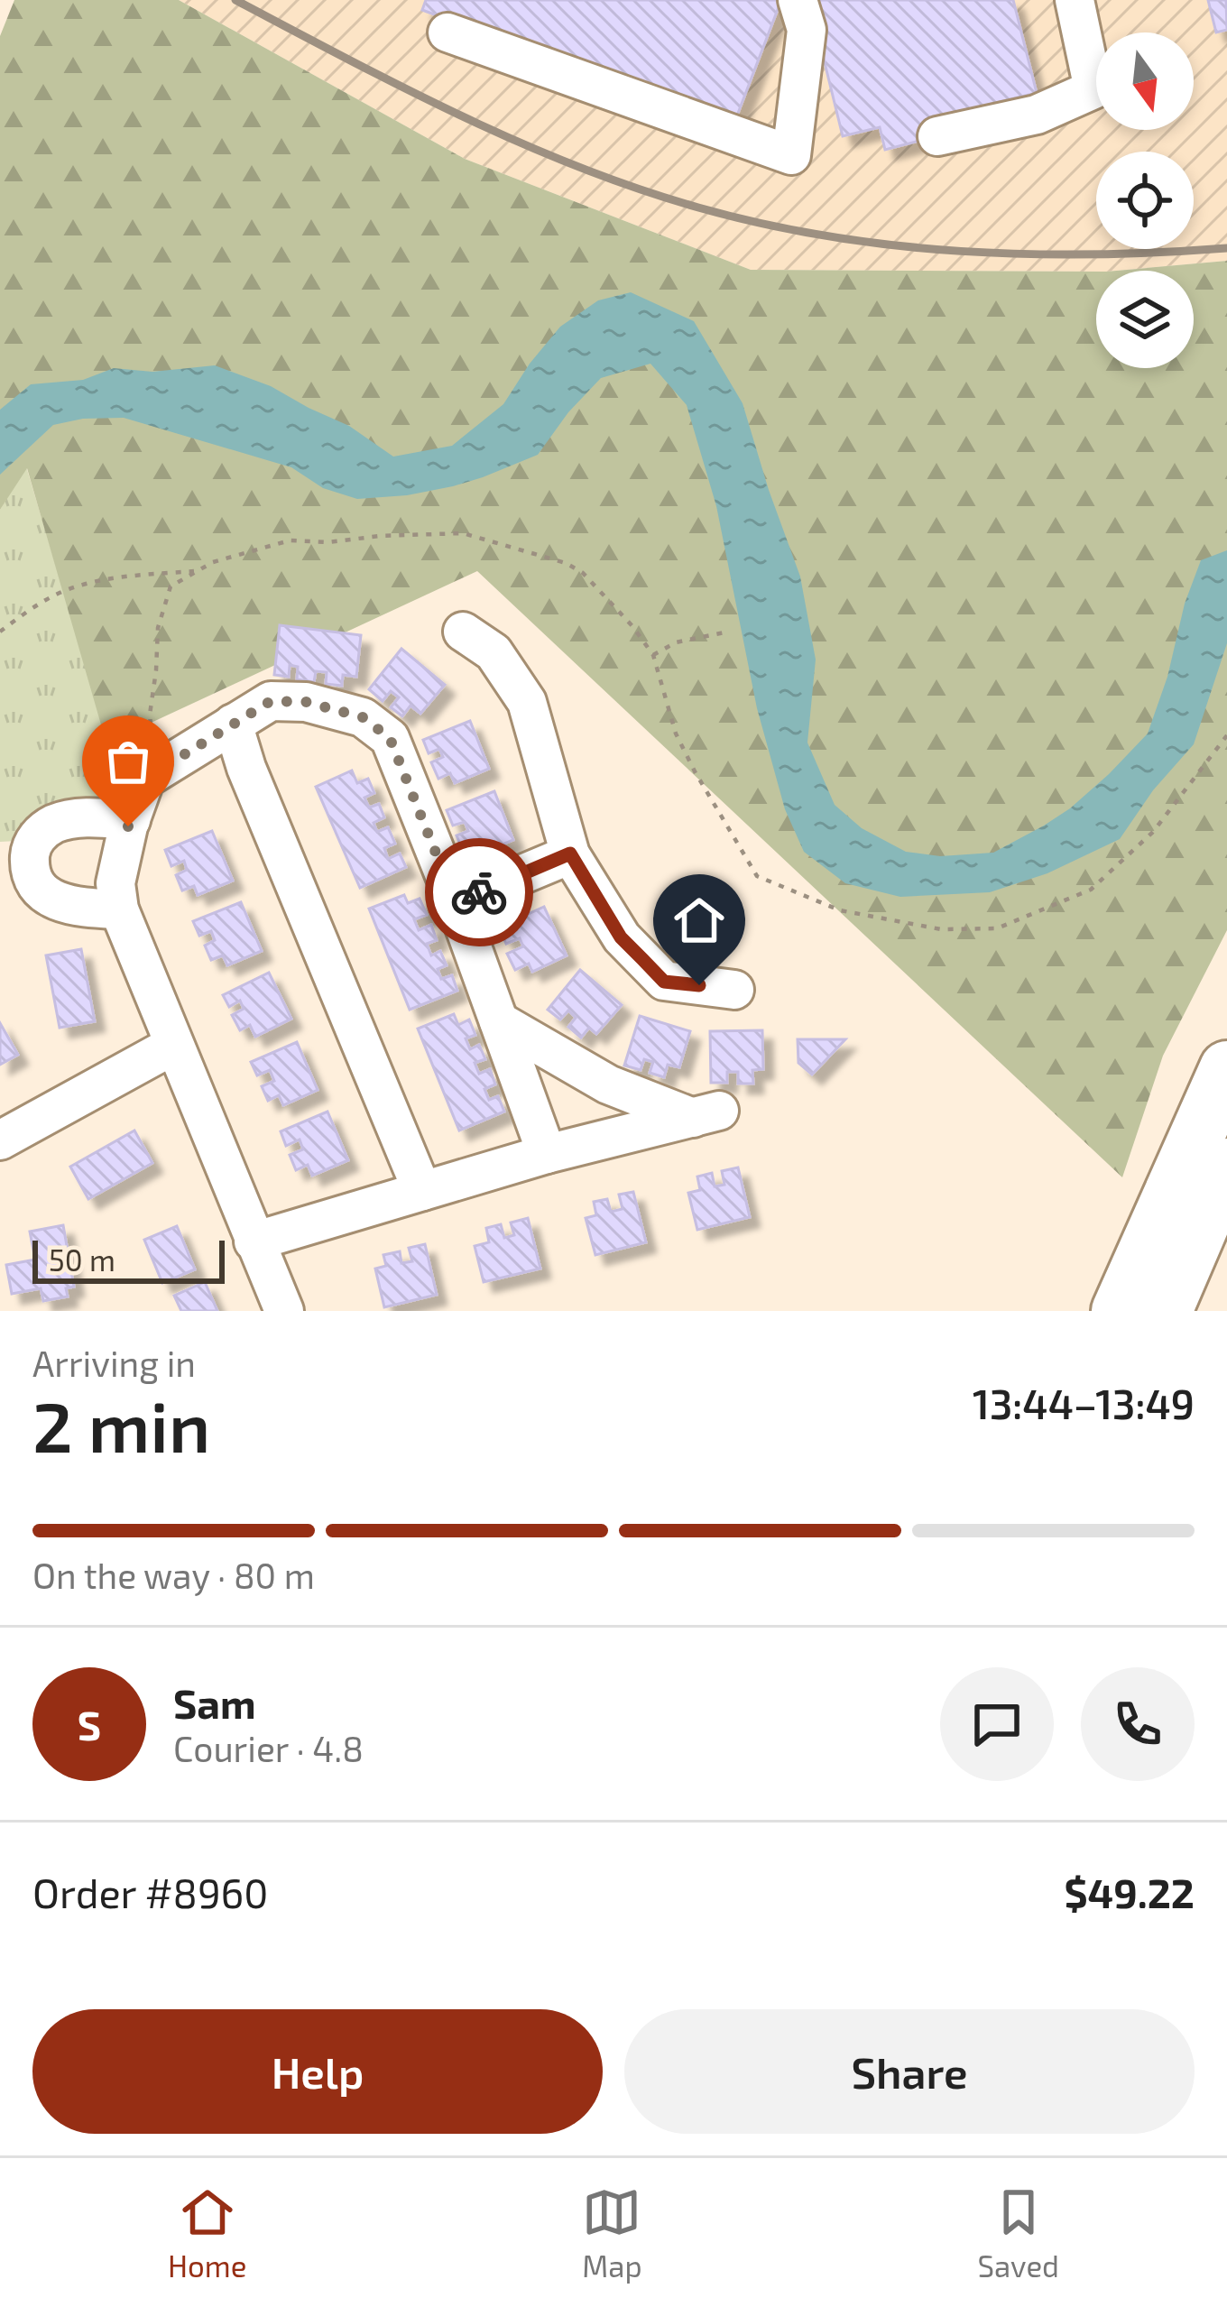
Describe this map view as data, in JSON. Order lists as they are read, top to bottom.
{
  "scale_bar": "50 m",
  "north": "bottom",
  "page": {
    "scale": "50 m",
    "heading": ["2 min", "Arriving in", "13:44–13:49"],
    "panel": [
      "Sam",
      "Courier · 4.8",
      "Order #8960",
      "$49.22"
    ],
    "bar": "On the way · 80 m",
    "round": "S",
    "buttons": ["Help", "Share"],
    "tabs": ["Home", "Map", "Saved"]
  }
}
